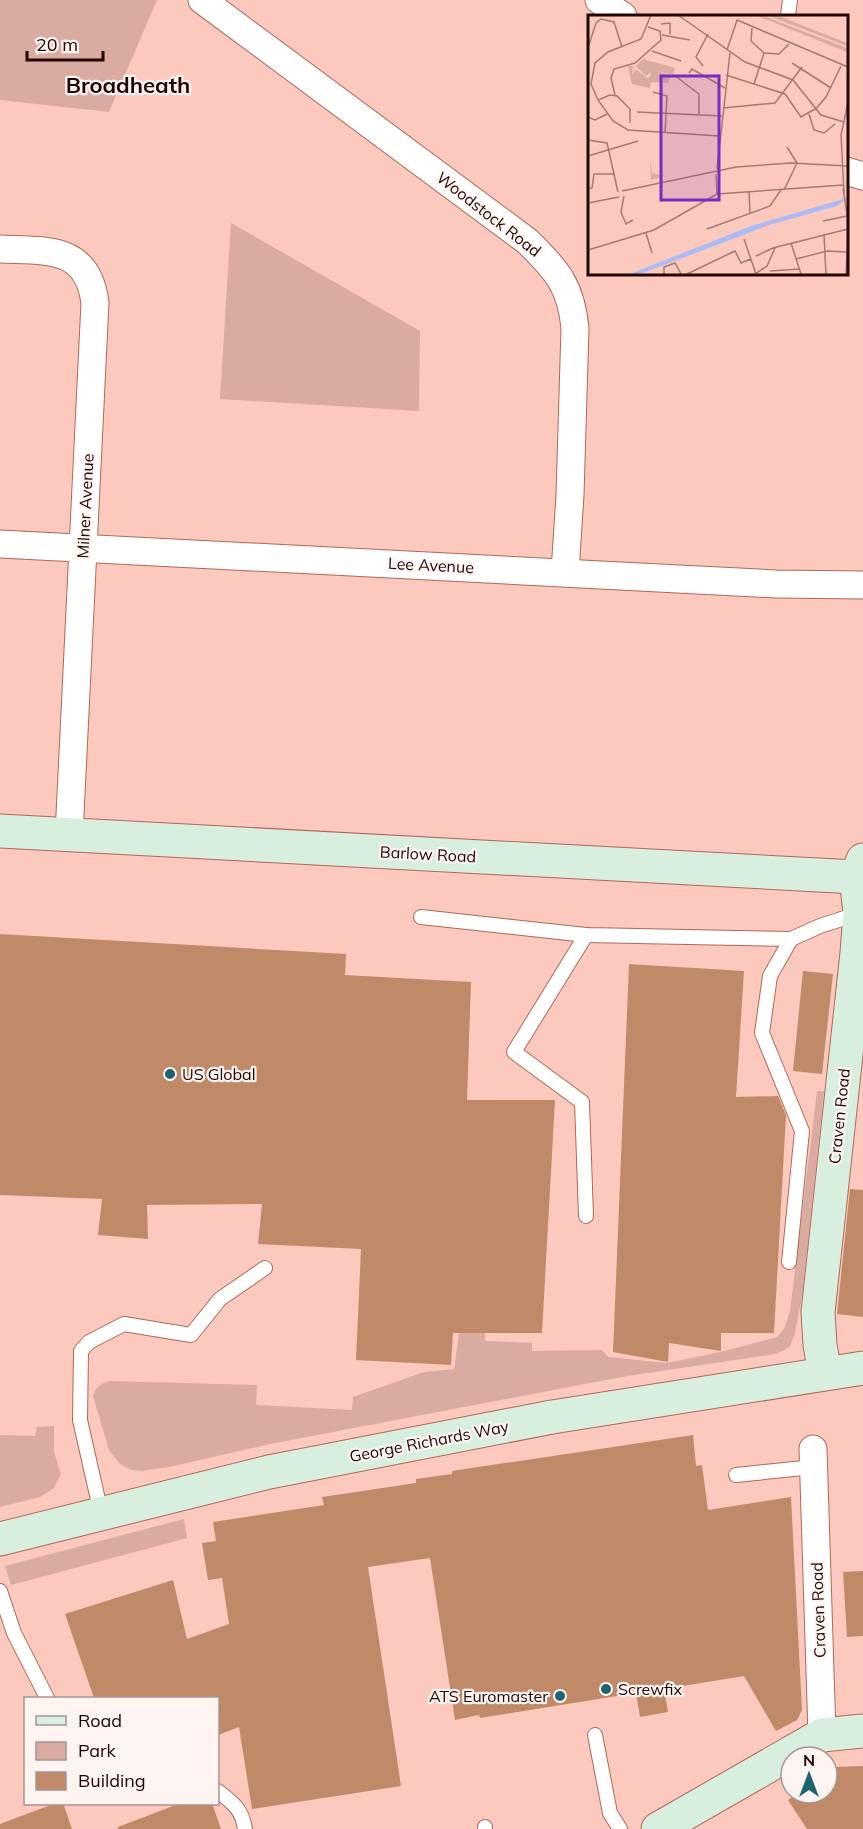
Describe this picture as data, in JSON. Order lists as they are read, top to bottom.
{
  "streets": {
    "street": [
      "Woodstock Road",
      "Milner Avenue",
      "Lee Avenue",
      "Barlow Road",
      "Craven Road",
      "George Richards Way"
    ]
  },
  "crossings": [
    ["Woodstock Road", "Lee Avenue"],
    ["Milner Avenue", "Lee Avenue"],
    ["Milner Avenue", "Barlow Road"],
    ["Barlow Road", "Craven Road"],
    ["Craven Road", "George Richards Way"]
  ],
  "districts": ["Broadheath"],
  "places": ["US Global", "Screwfix", "ATS Euromaster"],
  "legend": ["Road", "Park", "Building"],
  "scale_bar": "20 m",
  "north": "top"
}
